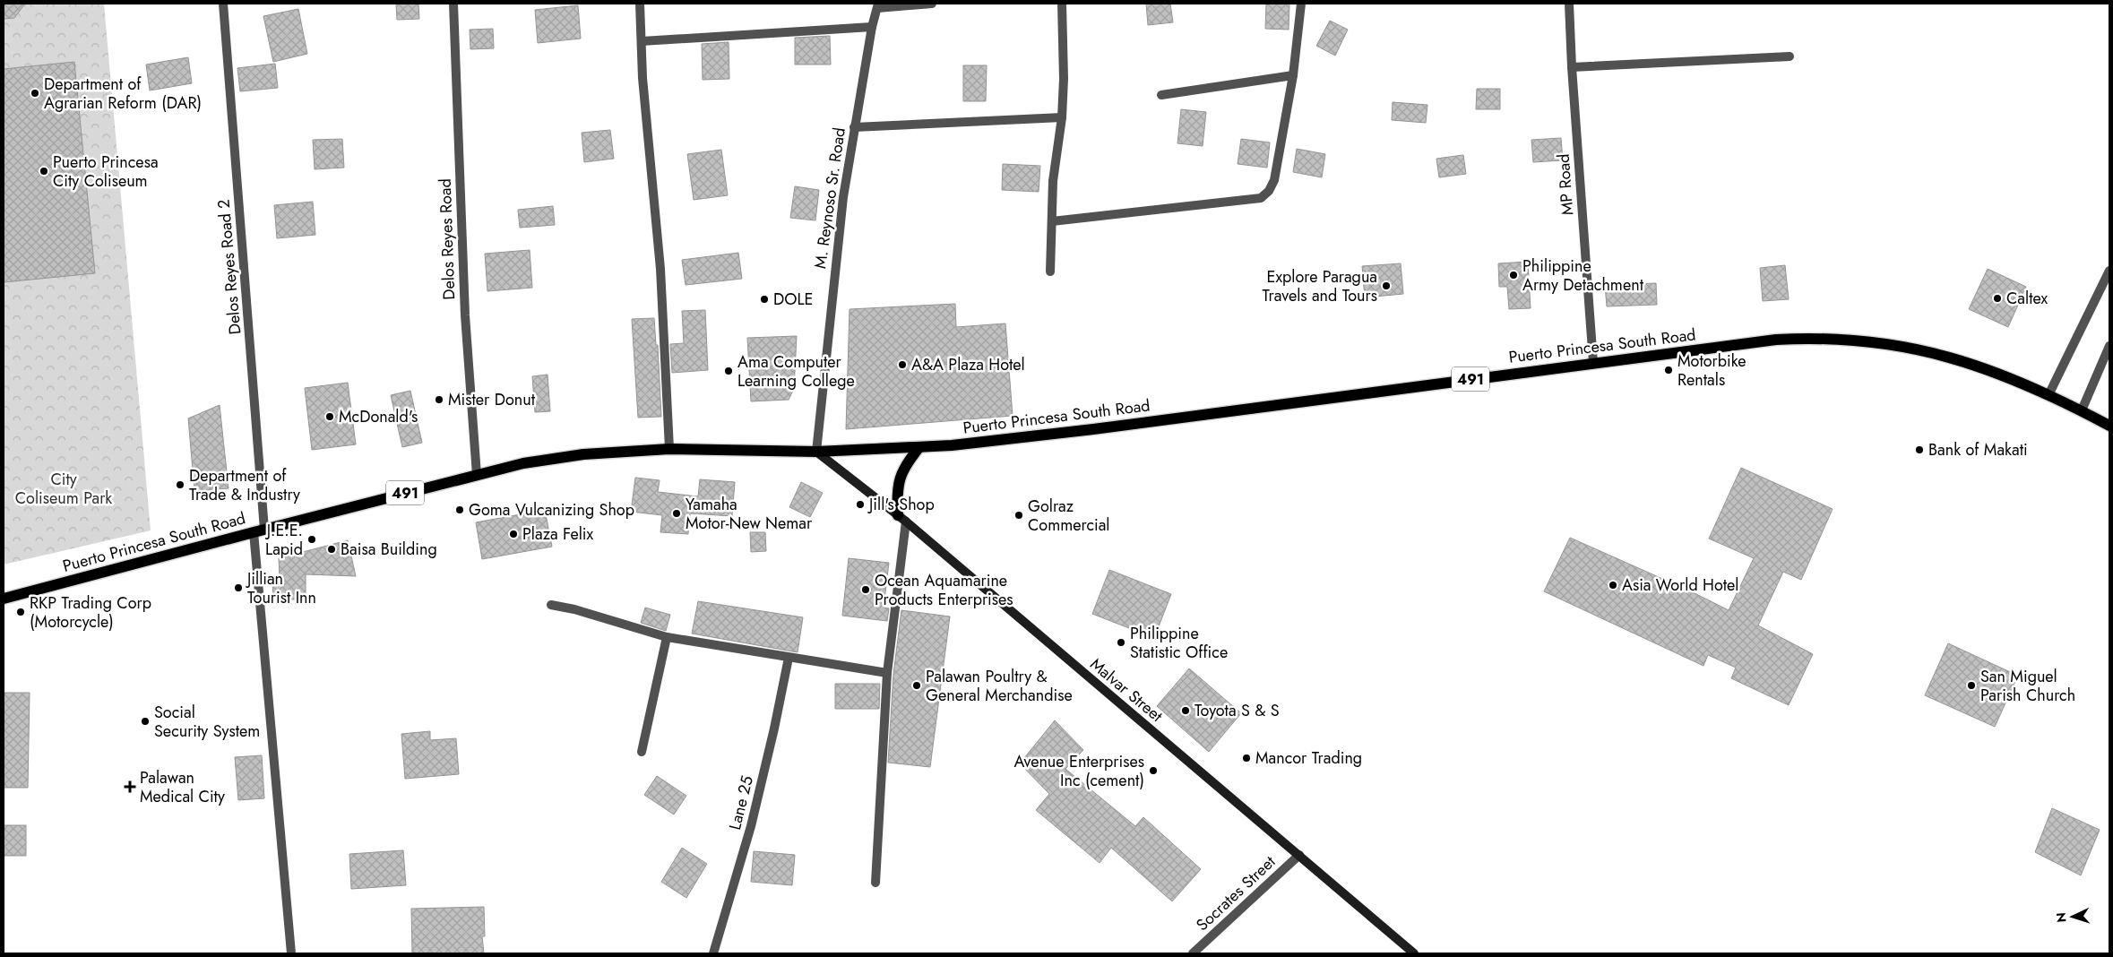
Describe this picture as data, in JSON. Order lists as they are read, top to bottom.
{
  "streets": {
    "main road": ["Puerto Princesa South Road", "491", "Malvar Street"],
    "street": [
      "MP Road",
      "M. Reynoso Sr. Road",
      "Delos Reyes Road",
      "Delos Reyes Road 2",
      "Lane 25",
      "Socrates Street"
    ]
  },
  "crossings": [
    ["MP Road", "Puerto Princesa South Road"],
    ["M. Reynoso Sr. Road", "Puerto Princesa South Road"],
    ["M. Reynoso Sr. Road", "Malvar Street"],
    ["Delos Reyes Road", "Puerto Princesa South Road"],
    ["Delos Reyes Road 2", "Puerto Princesa South Road"],
    ["Puerto Princesa South Road", "Malvar Street"],
    ["Malvar Street", "Socrates Street"]
  ],
  "parks": ["City Coliseum Park"],
  "places": {
    "other": [
      "Department of Agrarian Reform (DAR)",
      "Puerto Princesa City Coliseum",
      "Philippine Army Detachment",
      "Explore Paragua Travels and Tours",
      "Caltex",
      "DOLE",
      "A&A Plaza Hotel",
      "Motorbike Rentals",
      "Ama Computer Learning College",
      "Mister Donut",
      "McDonald's",
      "Bank of Makati",
      "Department of Trade & Industry",
      "Jill's Shop",
      "Goma Vulcanizing Shop",
      "Yamaha Motor-New Nemar",
      "Golraz Commercial",
      "Plaza Felix",
      "J.E.E. Lapid",
      "Baisa Building",
      "Asia World Hotel",
      "Jillian Tourist Inn",
      "Ocean Aquamarine Products Enterprises",
      "RKP Trading Corp (Motorcycle)",
      "Philippine Statistic Office",
      "Palawan Poultry & General Merchandise",
      "San Miguel Parish Church",
      "Toyota S & S",
      "Social Security System",
      "Mancor Trading",
      "Avenue Enterprises Inc (cement)"
    ],
    "health": ["Palawan Medical City"]
  },
  "north": "left"
}
